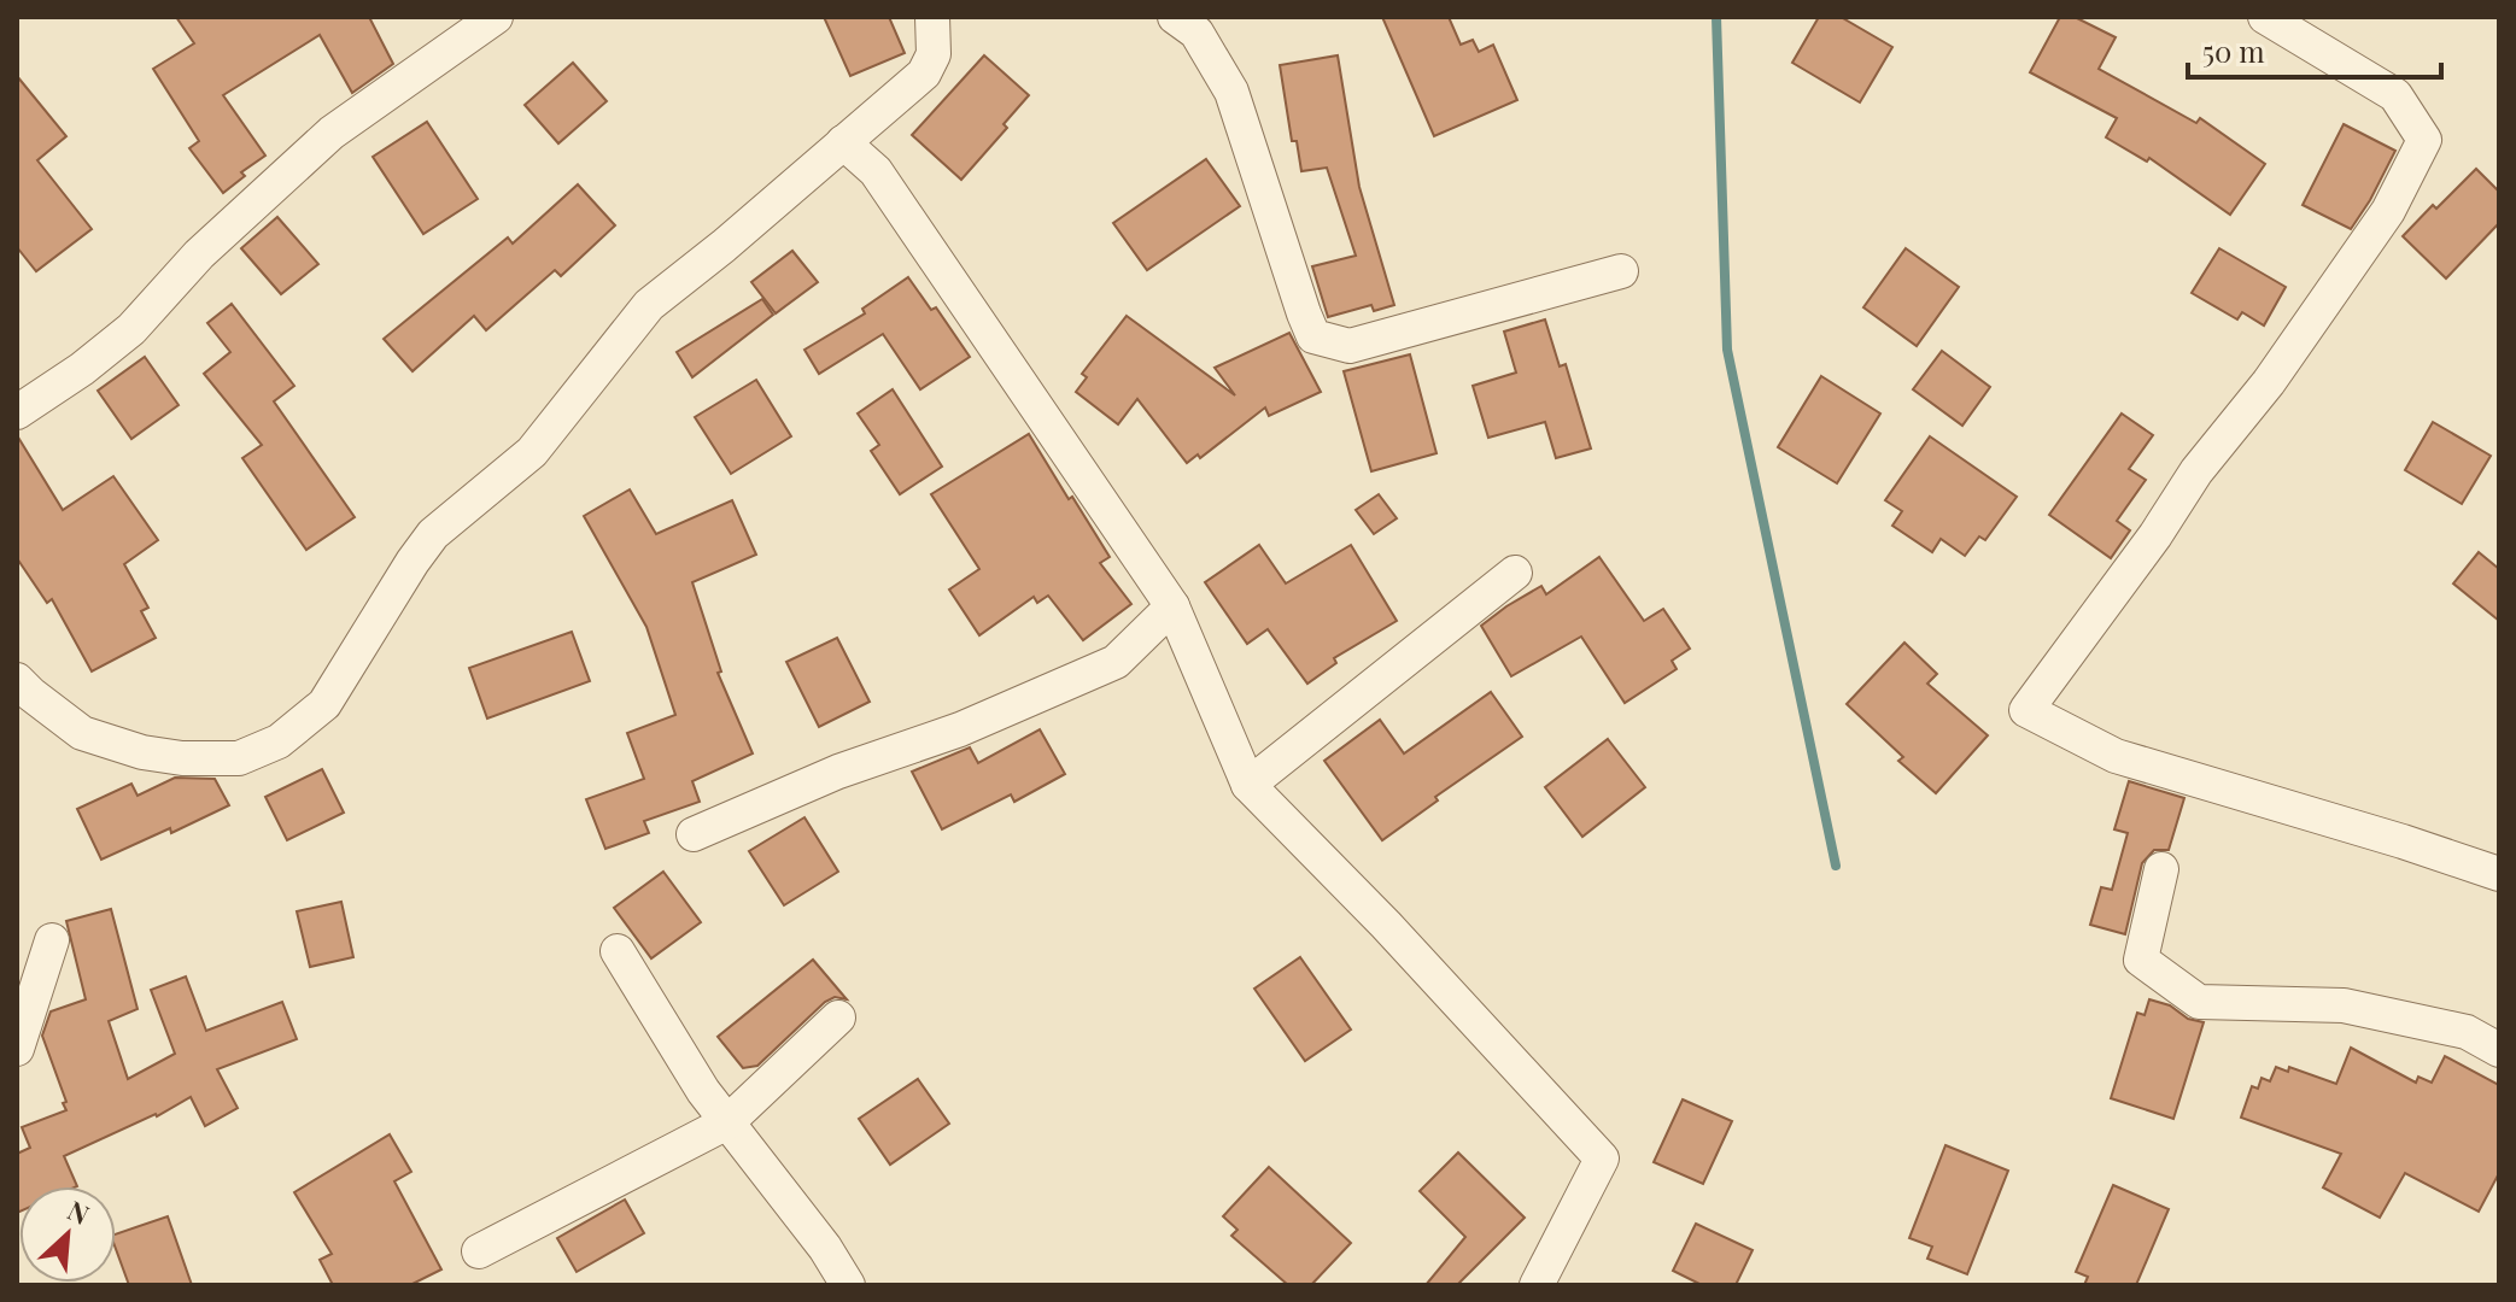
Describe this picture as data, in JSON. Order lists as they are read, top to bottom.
{
  "scale_bar": "50 m",
  "north": "top right"
}
